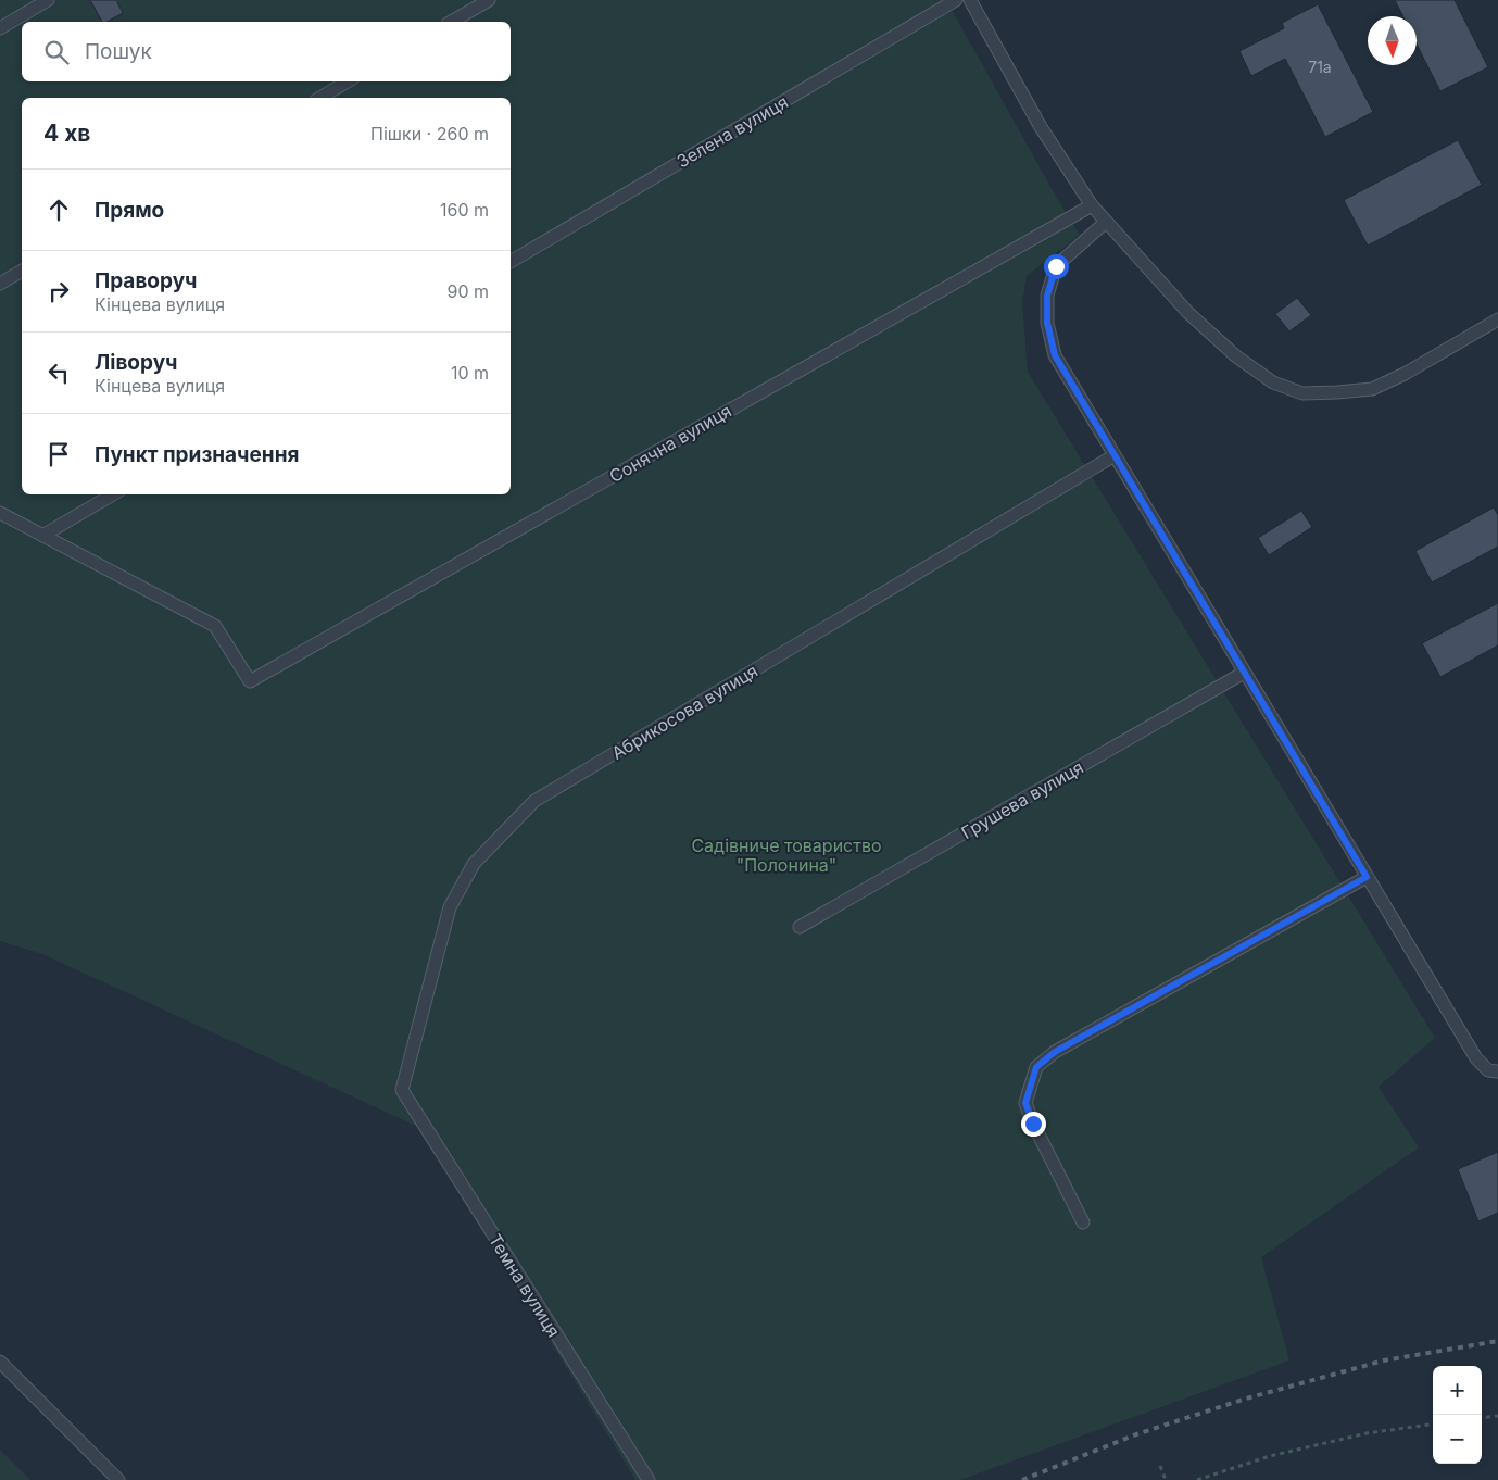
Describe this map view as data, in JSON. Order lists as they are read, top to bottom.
{
  "streets": {
    "lane": [
      "Зелена вулиця",
      "Сонячна вулиця",
      "Абрикосова вулиця",
      "Грушева вулиця",
      "Темна вулиця"
    ]
  },
  "crossings": [
    ["Абрикосова вулиця", "Темна вулиця"]
  ],
  "parks": ["Садівниче товариство \"Полонина\""],
  "house_numbers": ["71а"],
  "north": "bottom",
  "page": {
    "search": "Пошук",
    "heading": ["4 хв", "Пішки · 260 m"],
    "list": [
      ["Прямо", "160 m"],
      ["Праворуч", "Кінцева вулиця", "90 m"],
      ["Ліворуч", "Кінцева вулиця", "10 m"],
      "Пункт призначення"
    ],
    "map_buttons": ["+", "−"]
  }
}
